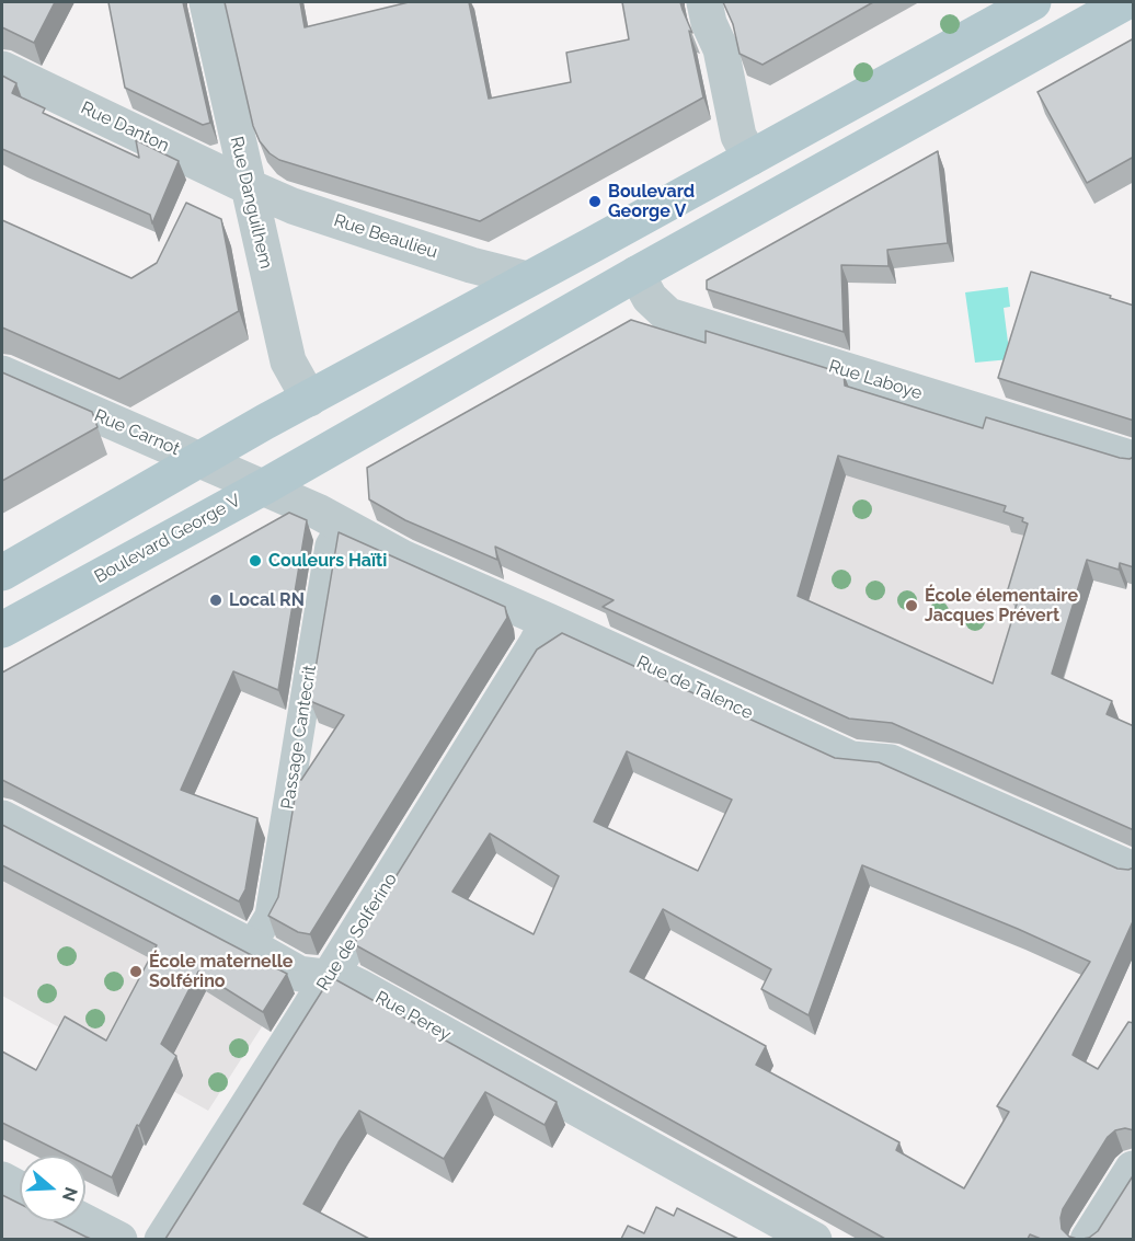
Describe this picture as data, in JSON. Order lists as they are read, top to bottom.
{
  "streets": {
    "main road": ["Boulevard George V"],
    "street": [
      "Rue Danton",
      "Rue Danguilhem",
      "Rue Beaulieu",
      "Rue Laboye",
      "Rue Carnot",
      "Rue de Talence",
      "Passage Cantecrit",
      "Rue de Solferino",
      "Rue Perey"
    ]
  },
  "crossings": [
    ["Rue Danton", "Rue Danguilhem"],
    ["Rue Danton", "Rue Beaulieu"],
    ["Rue Danguilhem", "Rue Beaulieu"],
    ["Rue Laboye", "Boulevard George V"],
    ["Rue Carnot", "Boulevard George V"],
    ["Rue Carnot", "Rue de Talence"],
    ["Boulevard George V", "Rue de Talence"],
    ["Rue de Talence", "Passage Cantecrit"],
    ["Rue de Talence", "Rue de Solferino"],
    ["Passage Cantecrit", "Rue Perey"],
    ["Rue de Solferino", "Rue Perey"]
  ],
  "places": [
    "Boulevard George V",
    "Couleurs Haïti",
    "Local RN",
    "École élementaire Jacques Prévert",
    "École maternelle Solférino"
  ],
  "north": "right"
}
